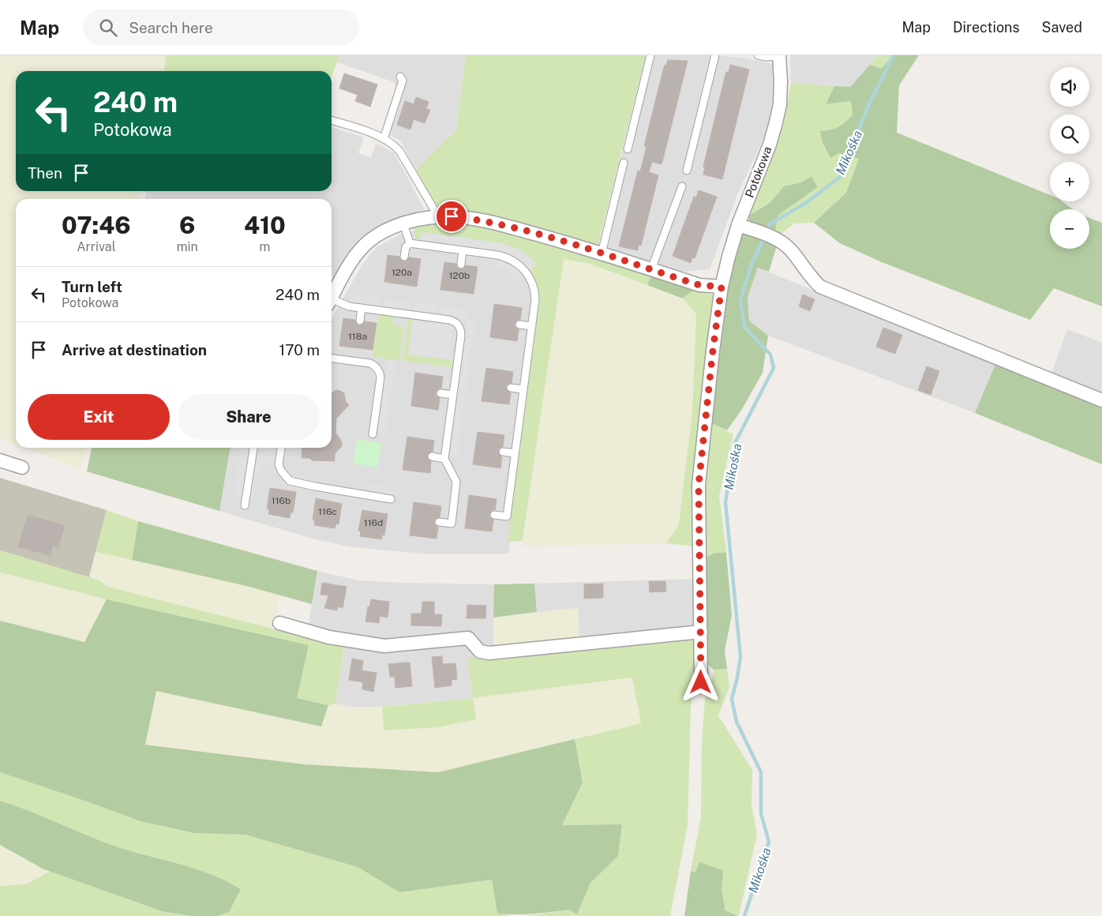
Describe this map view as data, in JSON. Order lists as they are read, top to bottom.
{
  "streets": {
    "street": ["Potokowa"]
  },
  "water": ["Mikośka"],
  "house_numbers": [
    "120a",
    "120b",
    "118a",
    "116b",
    "116c",
    "116d"
  ],
  "page": {
    "header": "Map",
    "search": "Search here",
    "nav": ["Map", "Directions", "Saved"],
    "map_buttons": ["+", "−"],
    "turn": ["240 m", "Potokowa"],
    "then": "Then",
    "eta": [
      "07:46",
      "Arrival",
      "6",
      "min",
      "410",
      "m"
    ],
    "list": [
      {
        "name": "Turn left",
        "note": "Potokowa",
        "value": "240 m"
      },
      {
        "name": "Arrive at destination",
        "value": "170 m"
      }
    ],
    "buttons": ["Exit", "Share"]
  }
}
